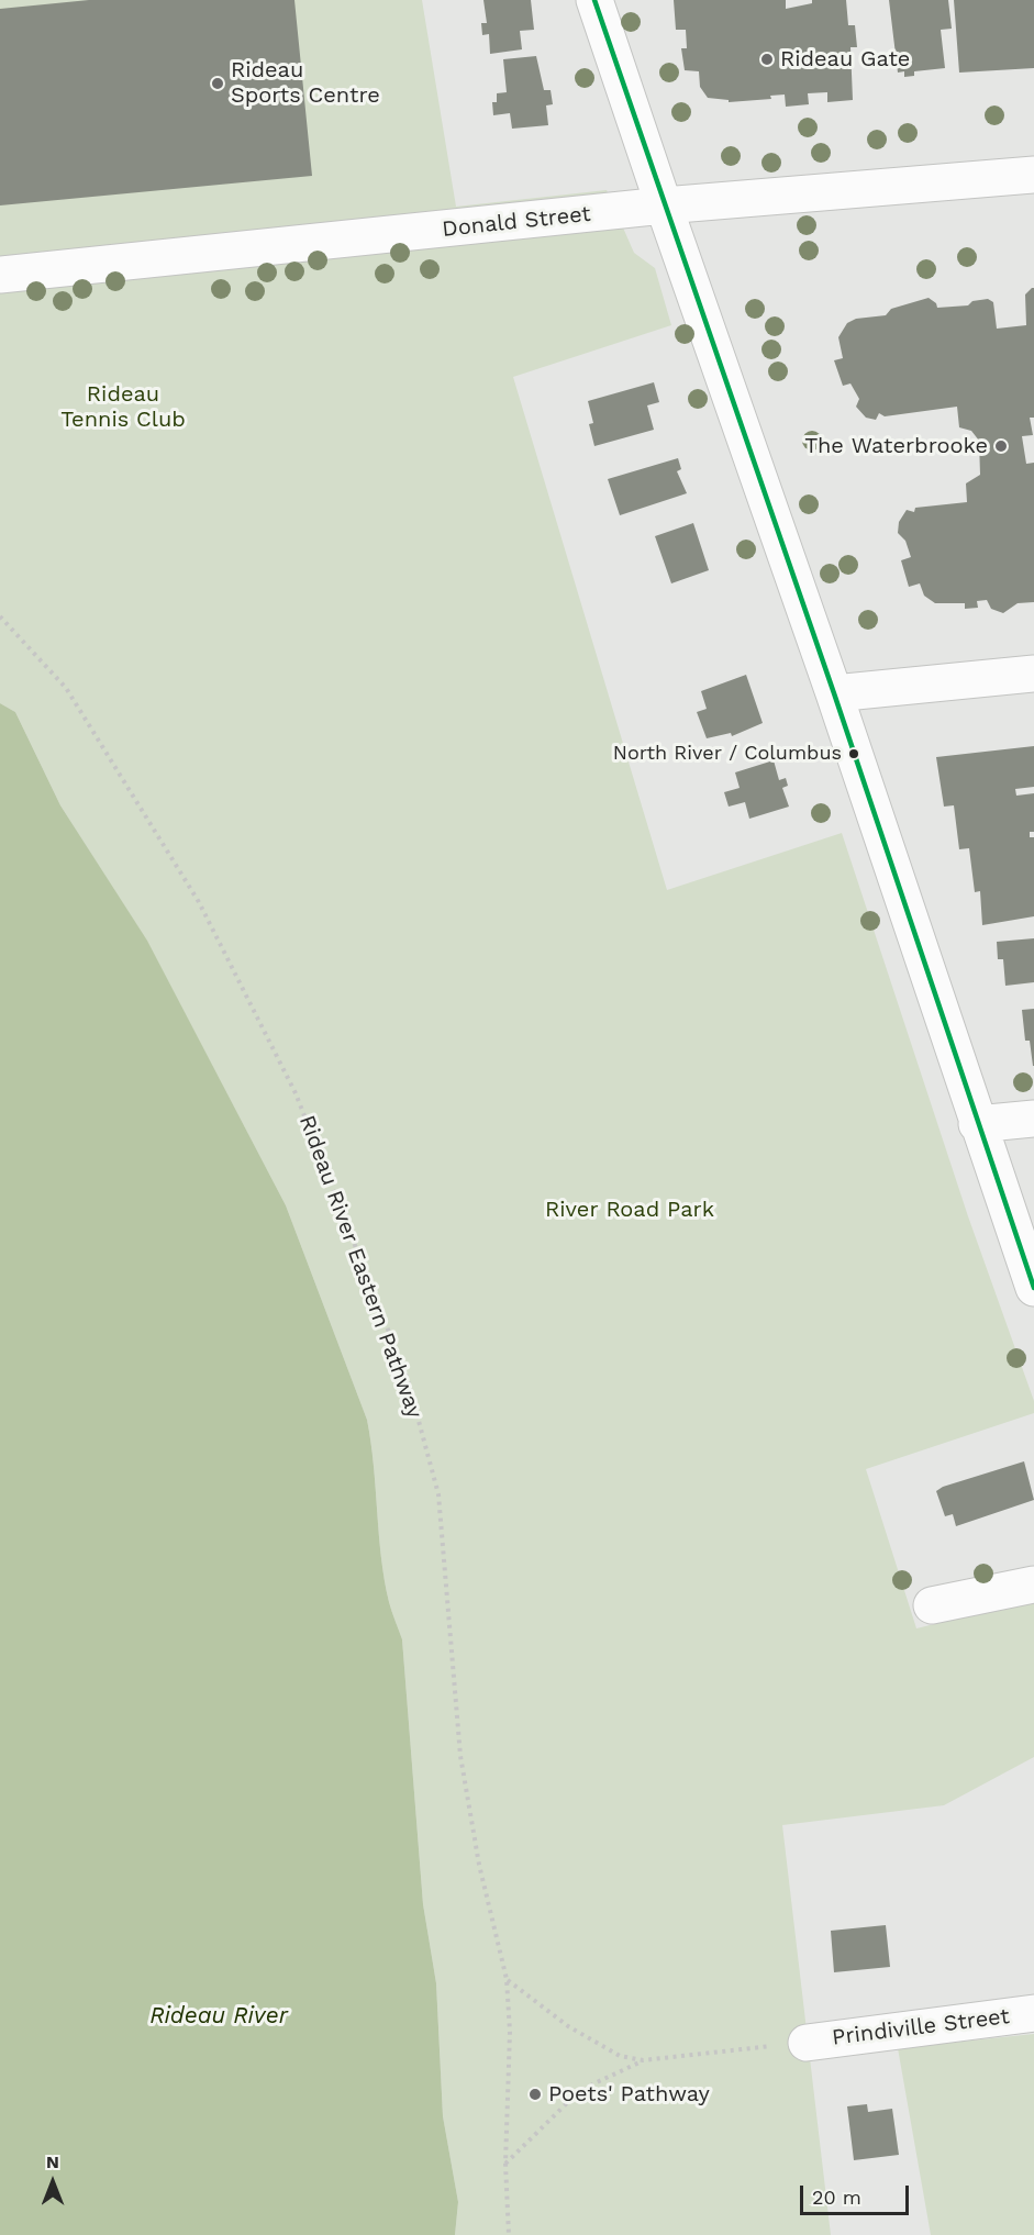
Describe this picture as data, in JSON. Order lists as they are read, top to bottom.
{
  "streets": {
    "street": ["Donald Street", "Prindiville Street"],
    "path": ["Rideau River Eastern Pathway"]
  },
  "water": ["Rideau River"],
  "parks": ["Rideau Tennis Club", "River Road Park"],
  "places": [
    "Rideau Gate",
    "Rideau Sports Centre",
    "The Waterbrooke",
    "North River / Columbus",
    "Poets' Pathway"
  ],
  "scale_bar": "20 m",
  "north": "top"
}
